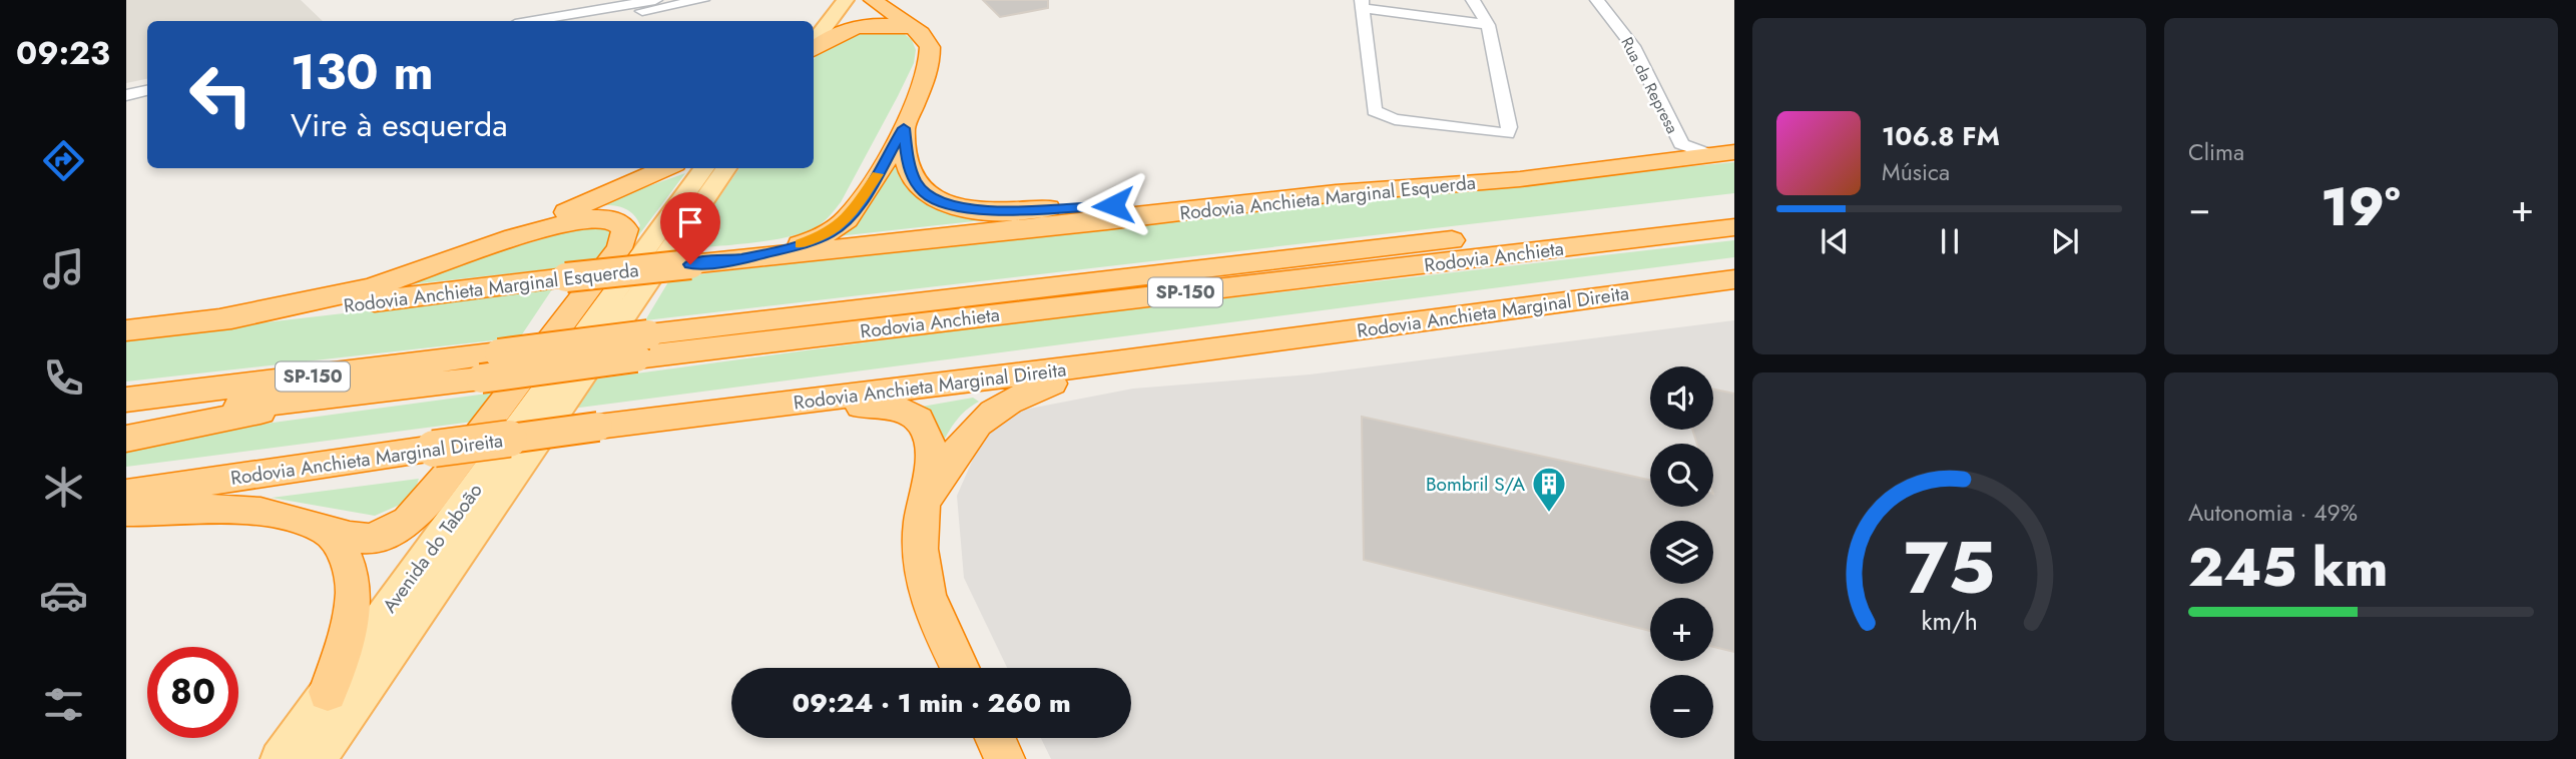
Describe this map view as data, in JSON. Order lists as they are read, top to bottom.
{
  "streets": {
    "highway": [
      "Rodovia Anchieta Marginal Esquerda",
      "Rodovia Anchieta",
      "SP-150",
      "Rodovia Anchieta Marginal Direita"
    ],
    "main road": ["Avenida do Taboão"],
    "street": ["Rua da Represa"]
  },
  "crossings": [
    ["Rua da Represa", "Rodovia Anchieta Marginal Esquerda"]
  ],
  "places": {
    "building": ["Bombril S/A"]
  },
  "page": {
    "tabs": "09:23",
    "tile": [
      "Clima",
      ["Autonomia · 49%", "245 km"]
    ],
    "turn": ["130 m", "Vire à esquerda"],
    "song": ["106.8 FM", "Música"],
    "heat": ["−", "19°", "+"],
    "map_buttons": ["+", "−"],
    "limit": "80",
    "trip": "09:24 · 1 min · 260 m",
    "gauge": ["75", "km/h"]
  }
}
